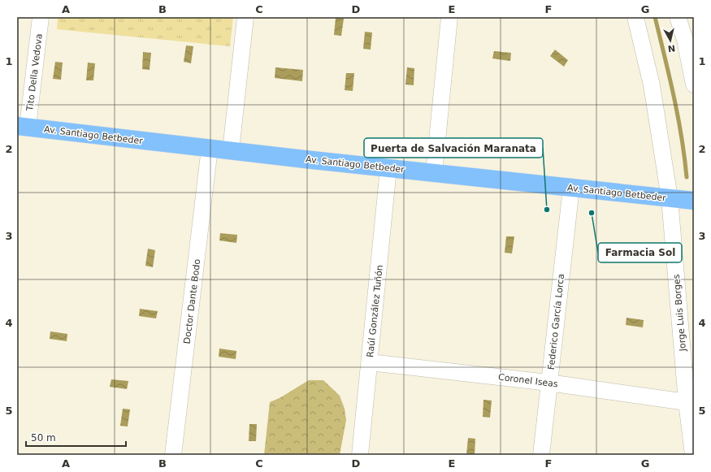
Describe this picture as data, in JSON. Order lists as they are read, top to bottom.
{
  "streets": {
    "main road": ["Av. Santiago Betbeder"],
    "street": [
      "Tito Della Vedova",
      "Doctor Dante Bodo",
      "Raúl González Tuñón",
      "Jorge Luis Borges",
      "Federico García Lorca",
      "Coronel Iseas"
    ]
  },
  "crossings": [
    ["Tito Della Vedova", "Av. Santiago Betbeder"],
    ["Av. Santiago Betbeder", "Doctor Dante Bodo"],
    ["Av. Santiago Betbeder", "Raúl González Tuñón"],
    ["Av. Santiago Betbeder", "Jorge Luis Borges"],
    ["Av. Santiago Betbeder", "Federico García Lorca"],
    ["Raúl González Tuñón", "Coronel Iseas"],
    ["Jorge Luis Borges", "Coronel Iseas"],
    ["Federico García Lorca", "Coronel Iseas"]
  ],
  "places": ["Puerta de Salvación Maranata", "Farmacia Sol"],
  "scale_bar": "50 m",
  "north": "bottom",
  "grid": {
    "columns": [
      "A",
      "B",
      "C",
      "D",
      "E",
      "F",
      "G"
    ],
    "rows": [
      "1",
      "2",
      "3",
      "4",
      "5"
    ]
  }
}
